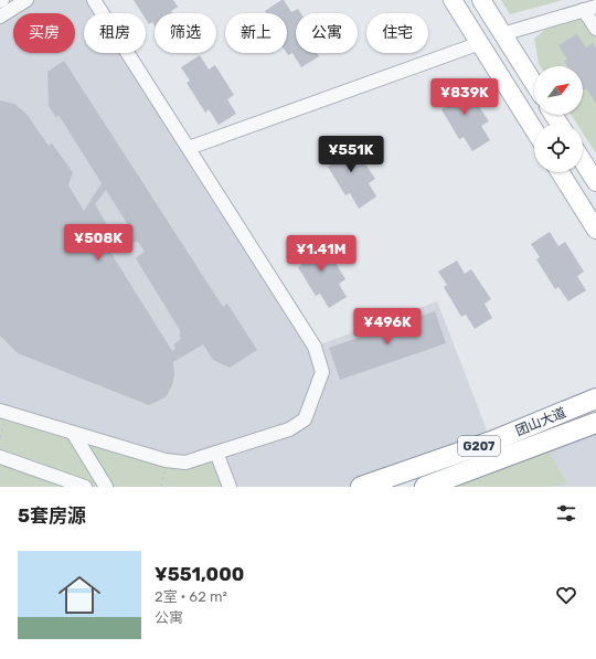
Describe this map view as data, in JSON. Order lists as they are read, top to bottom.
{
  "streets": {
    "highway": ["团山大道", "G207"]
  },
  "north": "top right",
  "page": {
    "chip": [
      "买房",
      "租房",
      "筛选",
      "新上",
      "公寓",
      "住宅"
    ],
    "price": [
      "¥839K",
      "¥551K",
      "¥508K",
      "¥1.41M",
      "¥496K"
    ],
    "heading": "5套房源",
    "list": [
      {
        "name": "¥551,000",
        "note": "2室 · 62 m² · 公寓"
      }
    ]
  }
}
